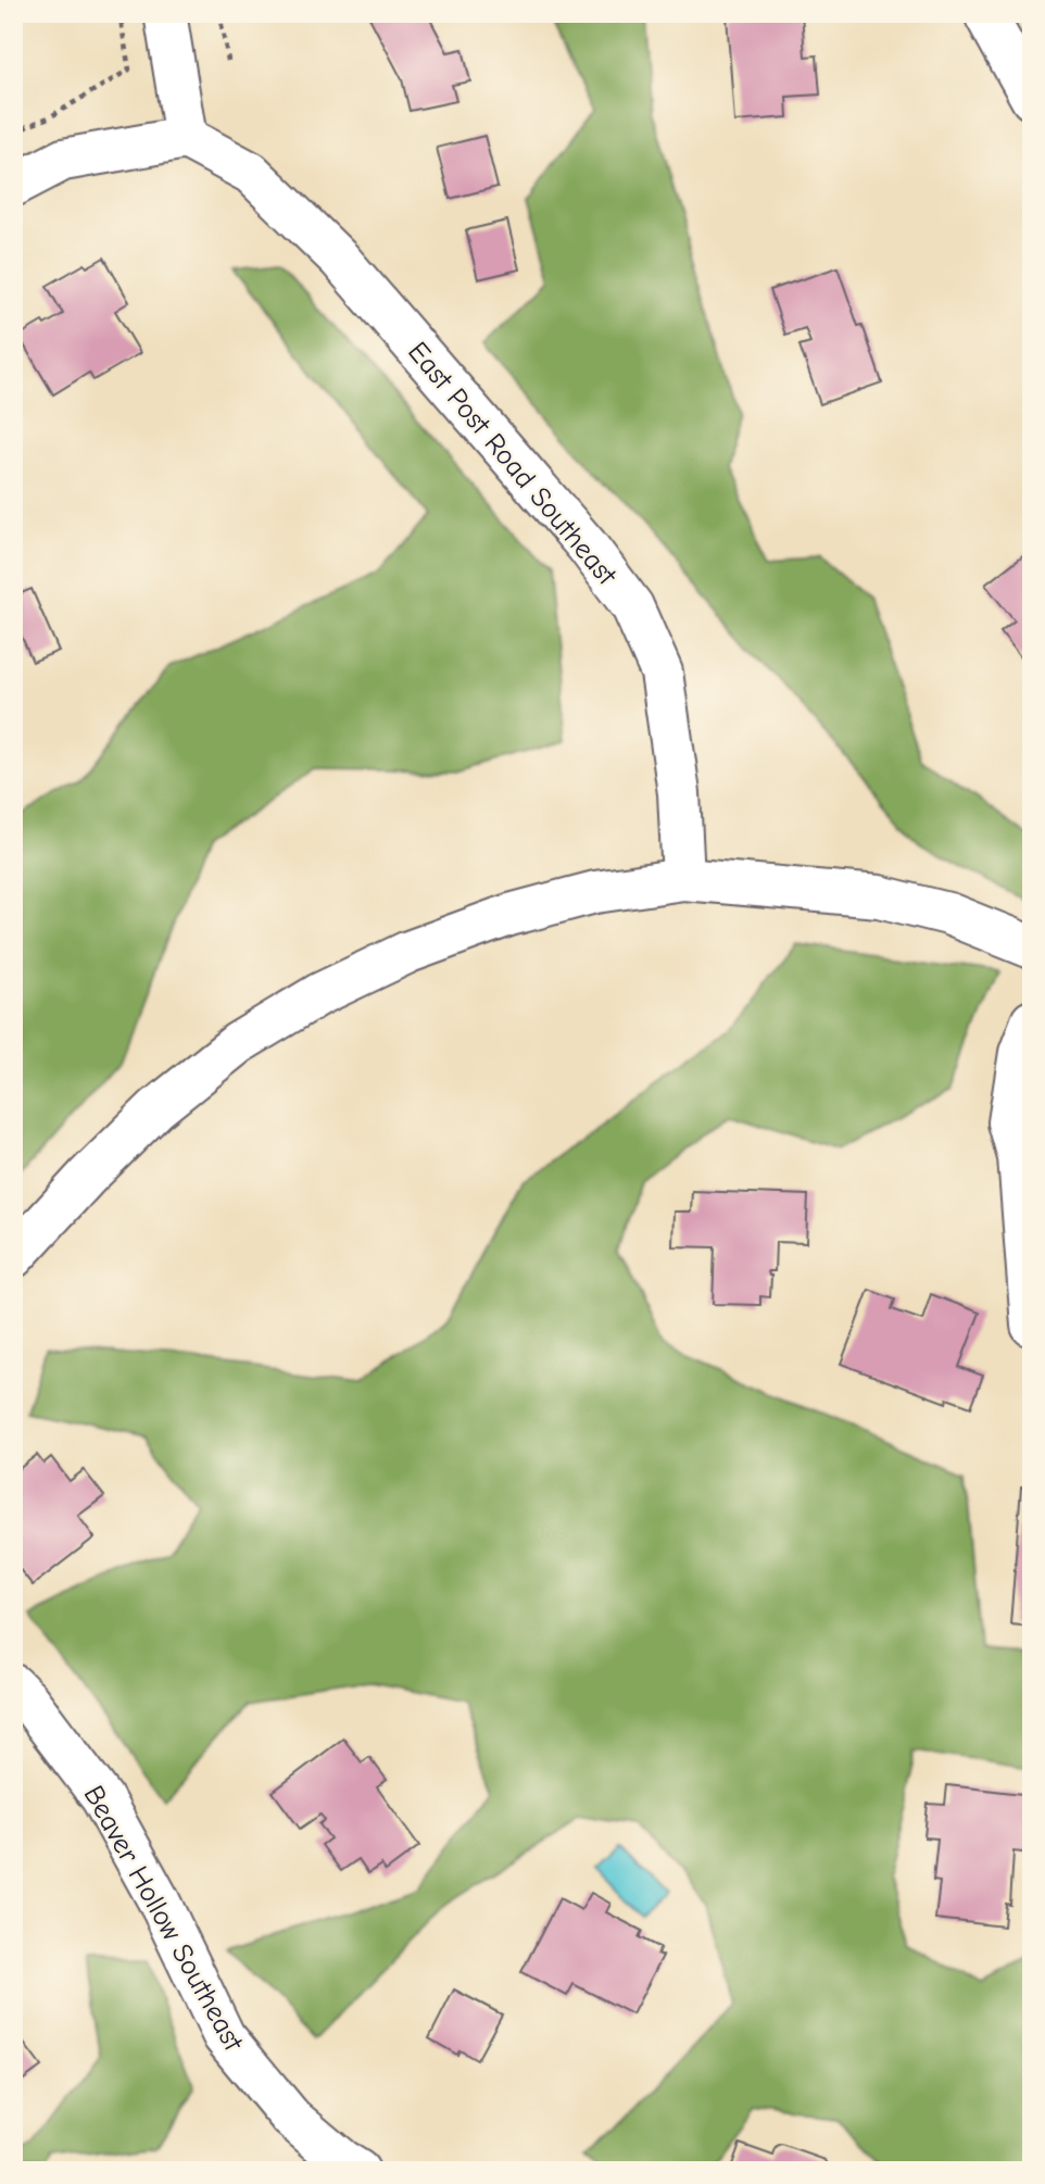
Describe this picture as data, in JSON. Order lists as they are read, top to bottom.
{
  "streets": {
    "street": ["East Post Road Southeast", "Beaver Hollow Southeast"]
  }
}
